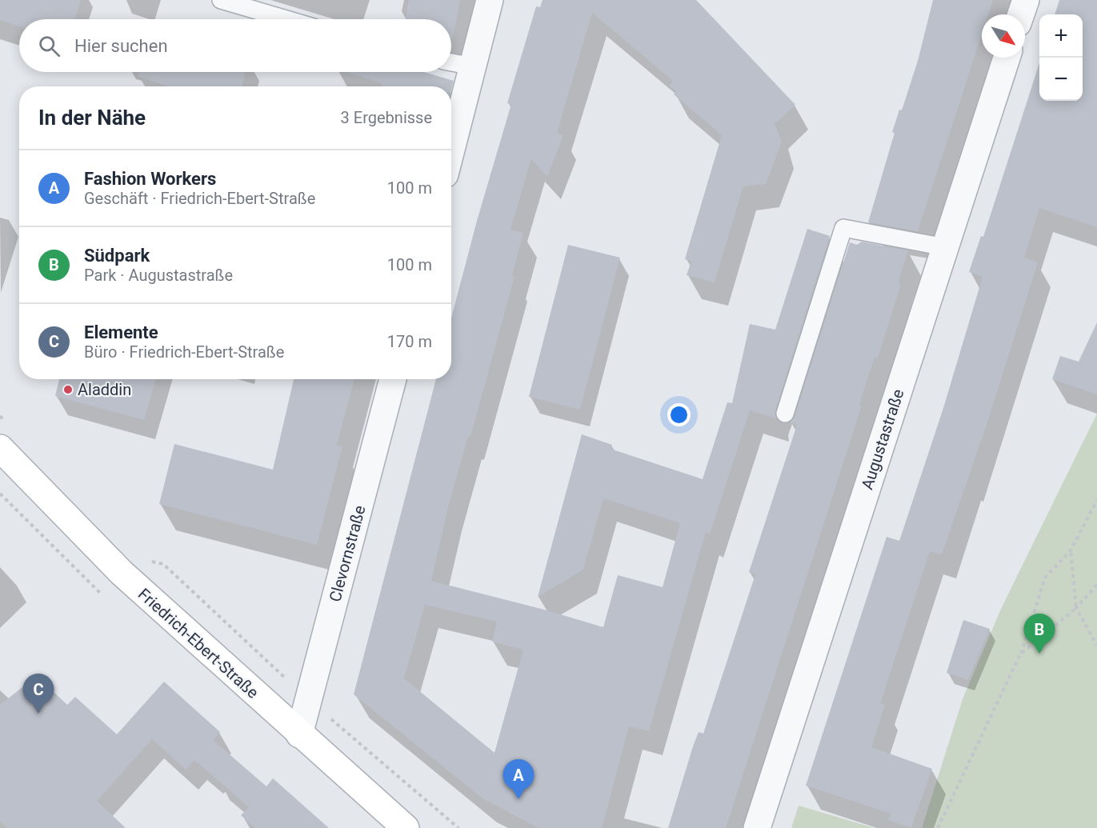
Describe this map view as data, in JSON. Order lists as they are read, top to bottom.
{
  "streets": {
    "street": ["Augustastraße", "Clevornstraße", "Friedrich-Ebert-Straße"]
  },
  "crossings": [
    ["Clevornstraße", "Friedrich-Ebert-Straße"]
  ],
  "places": ["Aladdin"],
  "north": "bottom right",
  "page": {
    "map_buttons": ["+", "−"],
    "search": "Hier suchen",
    "heading": ["In der Nähe", "3 Ergebnisse"],
    "list": [
      {
        "mark": "A",
        "name": "Fashion Workers",
        "note": "Geschäft · Friedrich-Ebert-Straße",
        "value": "100 m"
      },
      {
        "mark": "B",
        "name": "Südpark",
        "note": "Park · Augustastraße",
        "value": "100 m"
      },
      {
        "mark": "C",
        "name": "Elemente",
        "note": "Büro · Friedrich-Ebert-Straße",
        "value": "170 m"
      }
    ],
    "pins": ["B", "C", "A"]
  }
}
